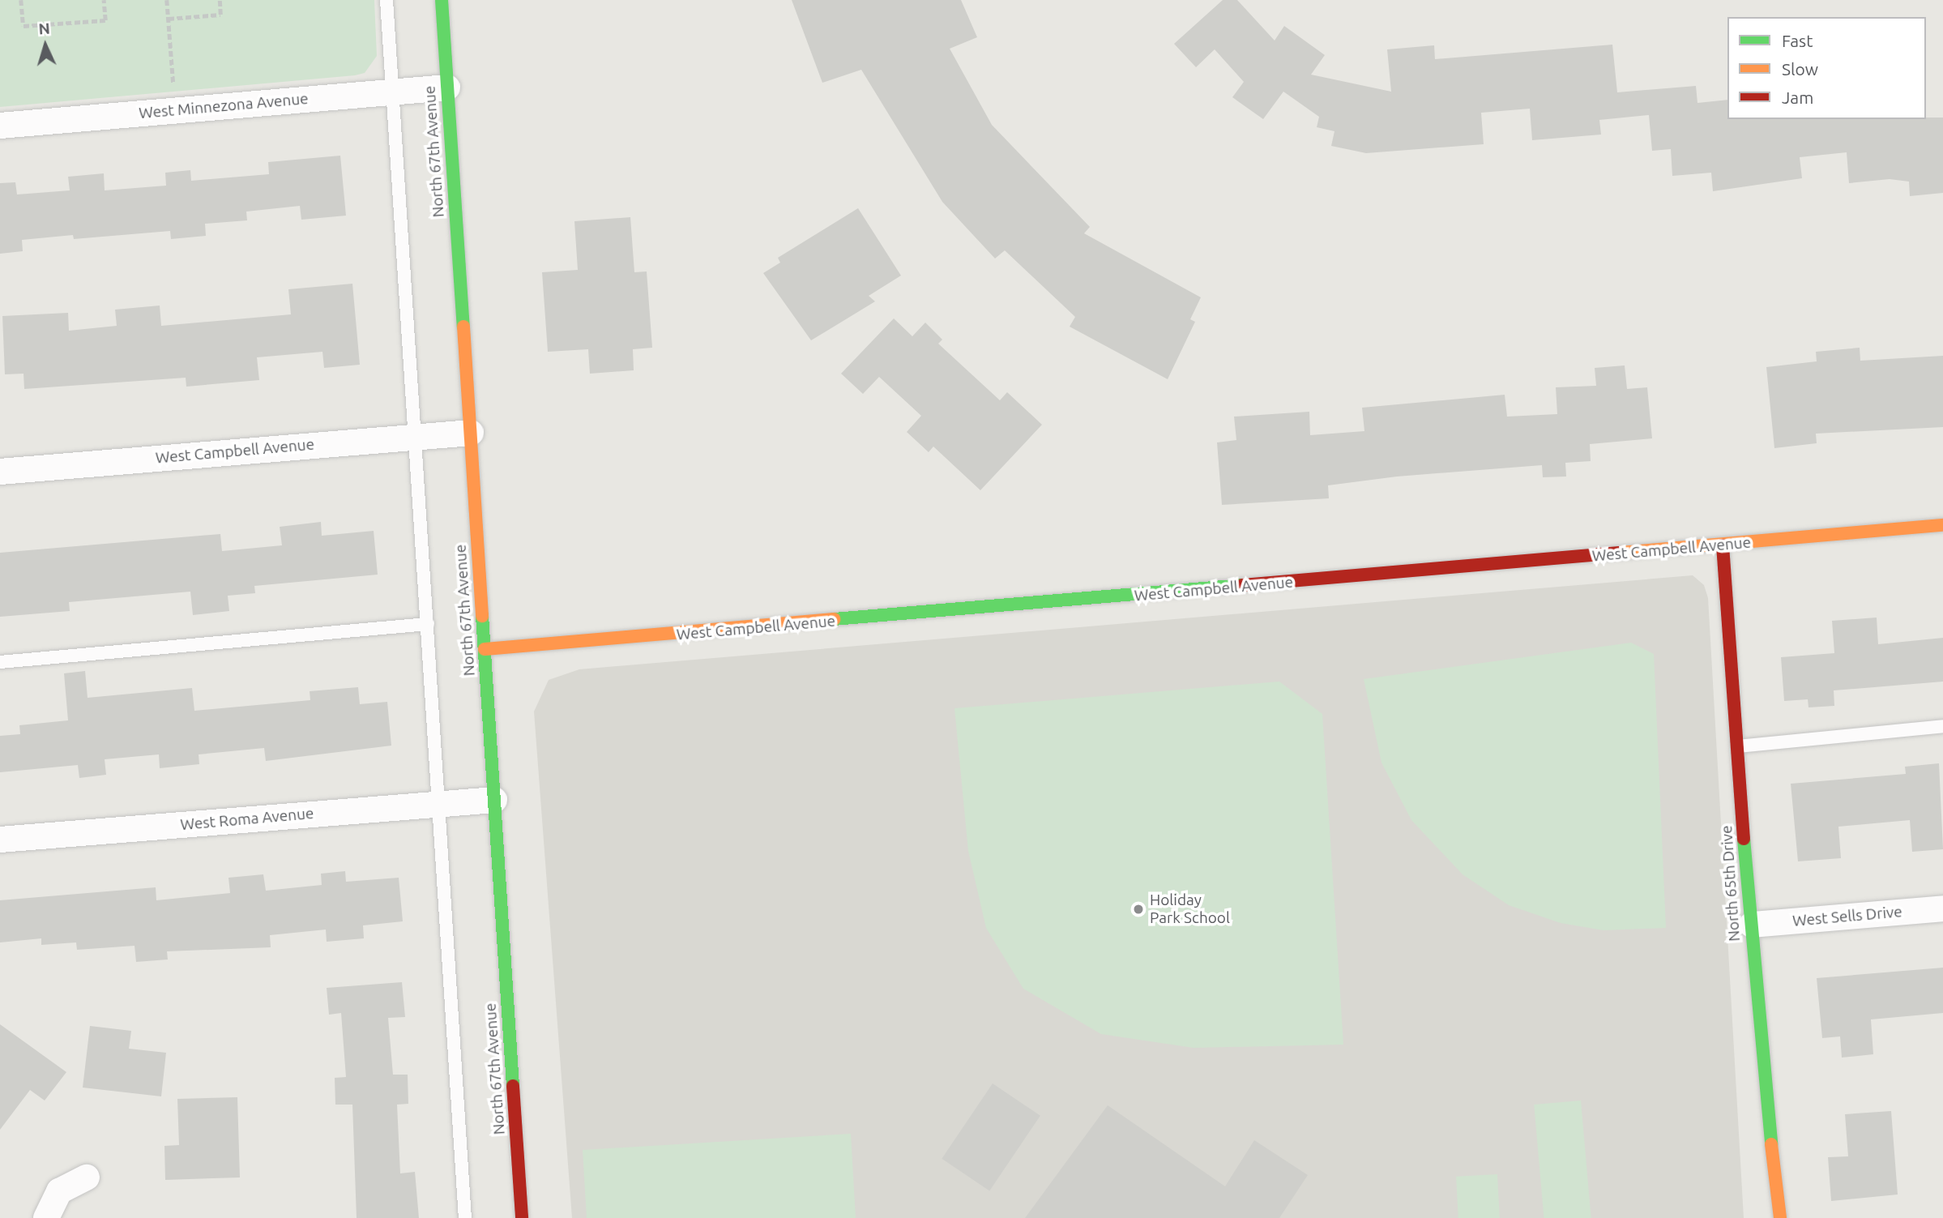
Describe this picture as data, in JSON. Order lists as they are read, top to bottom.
{
  "streets": {
    "street": [
      "West Minnezona Avenue",
      "North 67th Avenue",
      "West Campbell Avenue",
      "West Roma Avenue",
      "North 65th Drive",
      "West Sells Drive"
    ]
  },
  "crossings": [
    ["West Minnezona Avenue", "North 67th Avenue"],
    ["North 67th Avenue", "West Campbell Avenue"],
    ["North 67th Avenue", "West Roma Avenue"],
    ["West Campbell Avenue", "North 65th Drive"],
    ["North 65th Drive", "West Sells Drive"]
  ],
  "places": ["Holiday Park School"],
  "legend": ["Fast", "Slow", "Jam"],
  "north": "top"
}
